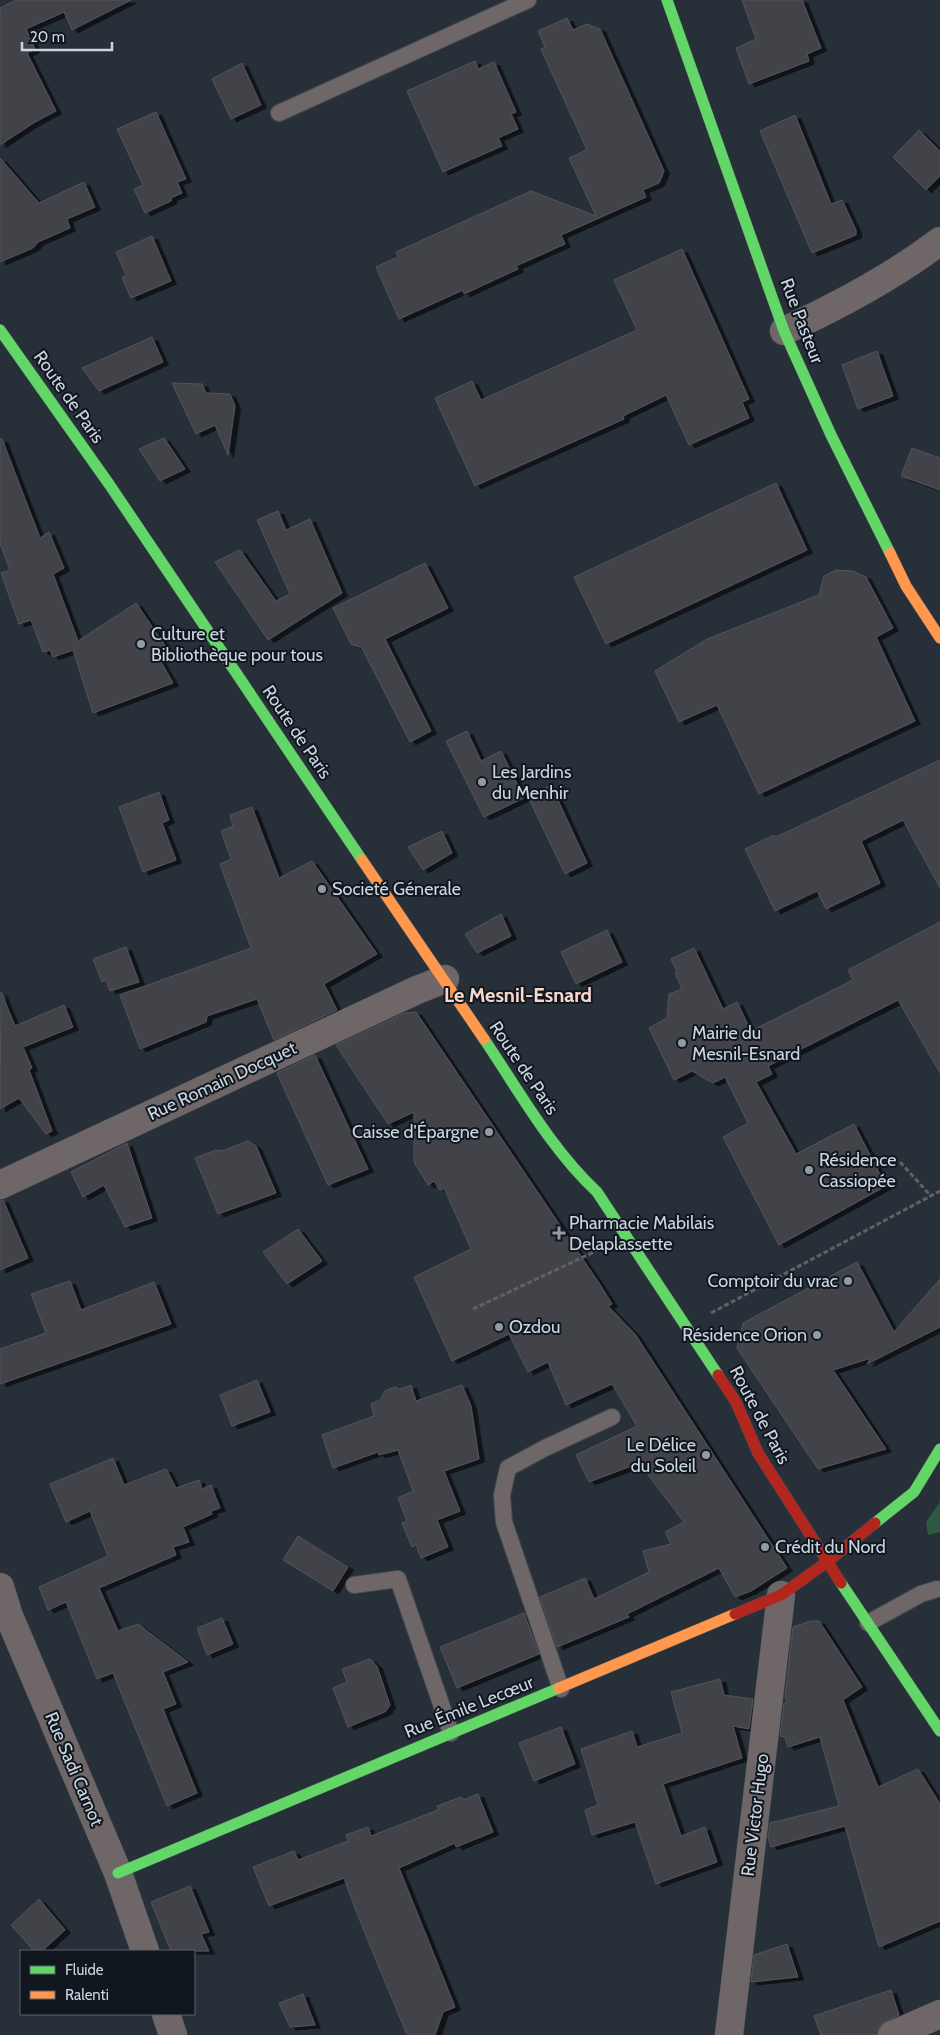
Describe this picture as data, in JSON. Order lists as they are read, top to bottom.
{
  "streets": {
    "main road": ["Rue Pasteur", "Route de Paris", "Rue Émile Lecœur"],
    "street": ["Rue Romain Docquet", "Rue Sadi Carnot", "Rue Victor Hugo"]
  },
  "crossings": [
    ["Route de Paris", "Rue Romain Docquet"],
    ["Route de Paris", "Rue Émile Lecœur"],
    ["Rue Émile Lecœur", "Rue Sadi Carnot"],
    ["Rue Émile Lecœur", "Rue Victor Hugo"]
  ],
  "districts": ["Le Mesnil-Esnard"],
  "places": {
    "other": [
      "Culture et Bibliothèque pour tous",
      "Les Jardins du Menhir",
      "Societé Génerale",
      "Mairie du Mesnil-Esnard",
      "Caisse d'Épargne",
      "Résidence Cassiopée",
      "Comptoir du vrac",
      "Ozdou",
      "Résidence Orion",
      "Le Délice du Soleil",
      "Crédit du Nord"
    ],
    "health": ["Pharmacie Mabilais Delaplassette"]
  },
  "legend": ["Fluide", "Ralenti"],
  "scale_bar": "20 m"
}
